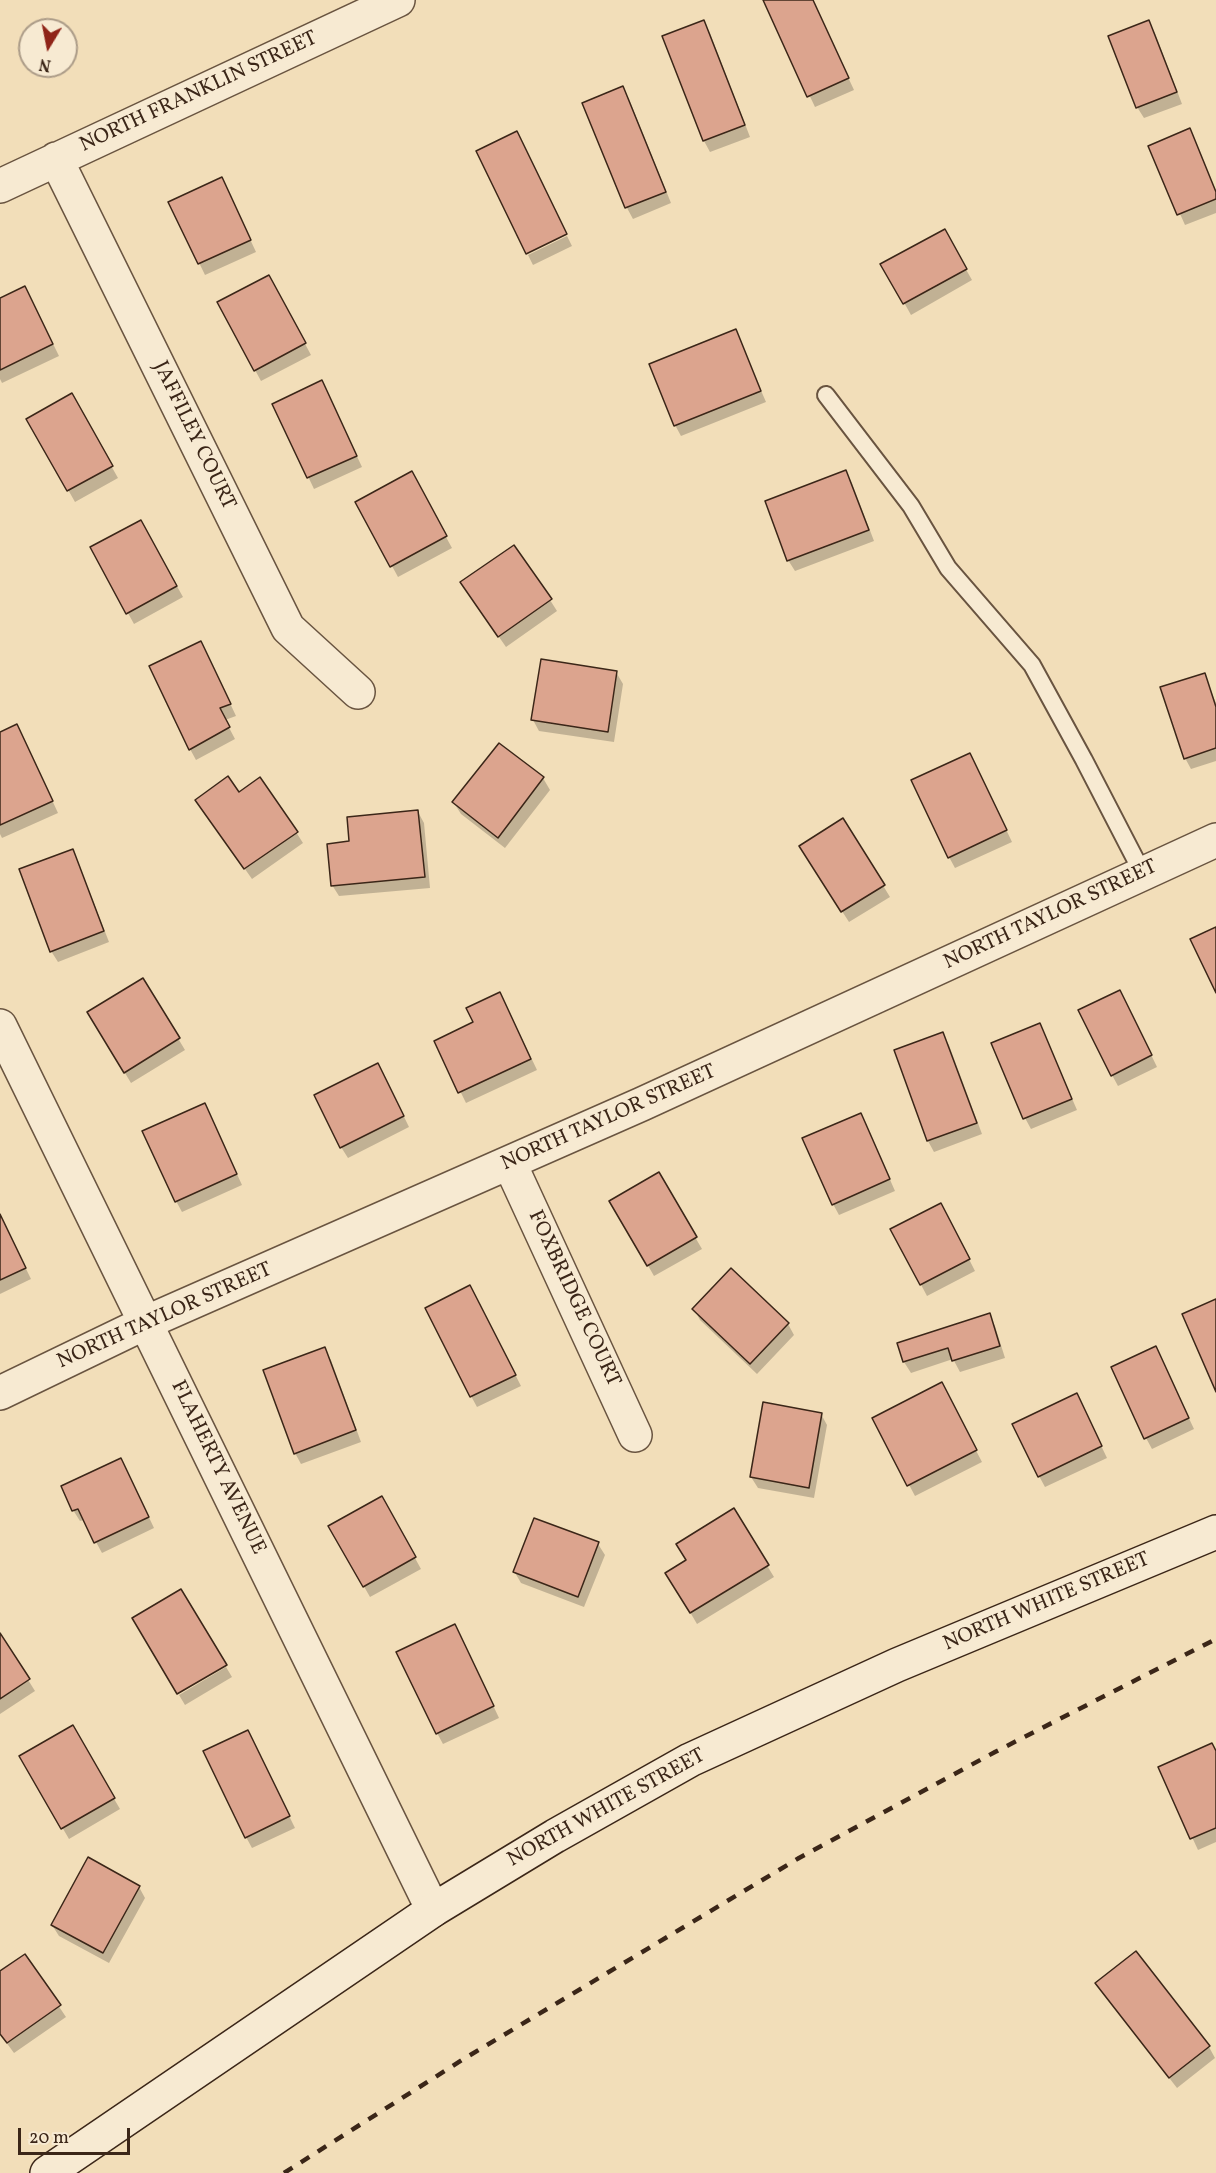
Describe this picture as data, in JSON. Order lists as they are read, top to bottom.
{
  "streets": {
    "street": [
      "NORTH FRANKLIN STREET",
      "JAFFILEY COURT",
      "NORTH TAYLOR STREET",
      "FOXBRIDGE COURT",
      "FLAHERTY AVENUE",
      "NORTH WHITE STREET"
    ]
  },
  "crossings": [
    ["NORTH FRANKLIN STREET", "JAFFILEY COURT"],
    ["NORTH TAYLOR STREET", "FOXBRIDGE COURT"],
    ["NORTH TAYLOR STREET", "FLAHERTY AVENUE"],
    ["FLAHERTY AVENUE", "NORTH WHITE STREET"]
  ],
  "scale_bar": "20 m",
  "north": "bottom"
}
